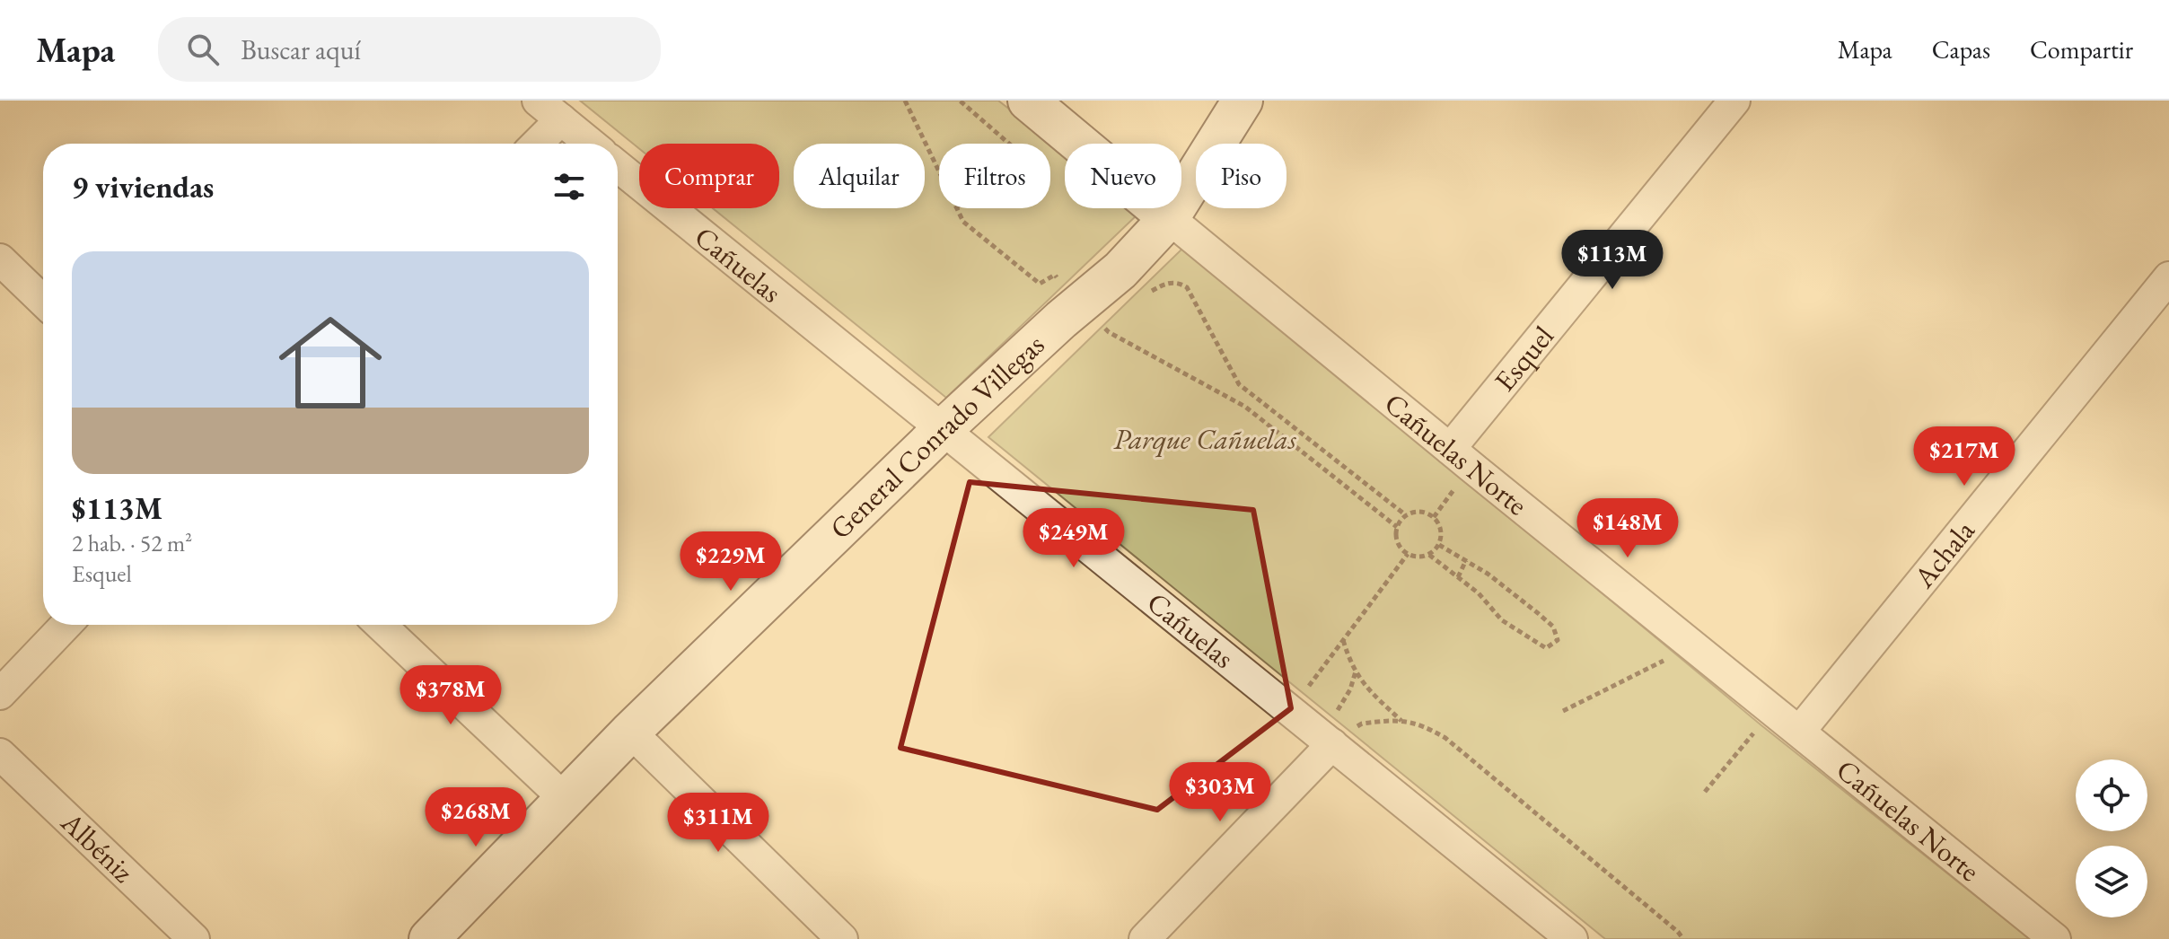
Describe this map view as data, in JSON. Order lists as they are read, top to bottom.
{
  "streets": {
    "street": [
      "Cañuelas",
      "Esquel",
      "General Conrado Villegas",
      "Cañuelas Norte",
      "Achala",
      "Albéniz"
    ]
  },
  "crossings": [
    ["Cañuelas", "General Conrado Villegas"],
    ["Esquel", "Cañuelas Norte"],
    ["General Conrado Villegas", "Cañuelas Norte"],
    ["Cañuelas Norte", "Achala"]
  ],
  "parks": ["Parque Cañuelas"],
  "page": {
    "header": "Mapa",
    "search": "Buscar aquí",
    "nav": ["Mapa", "Capas", "Compartir"],
    "chip": [
      "Comprar",
      "Alquilar",
      "Filtros",
      "Nuevo",
      "Piso"
    ],
    "heading": "9 viviendas",
    "price": [
      "$113M",
      "$217M",
      "$148M",
      "$249M",
      "$229M",
      "$378M",
      "$303M",
      "$268M",
      "$311M"
    ],
    "list": [
      {
        "name": "$113M",
        "note": "2 hab. · 52 m² · Esquel"
      }
    ]
  }
}
